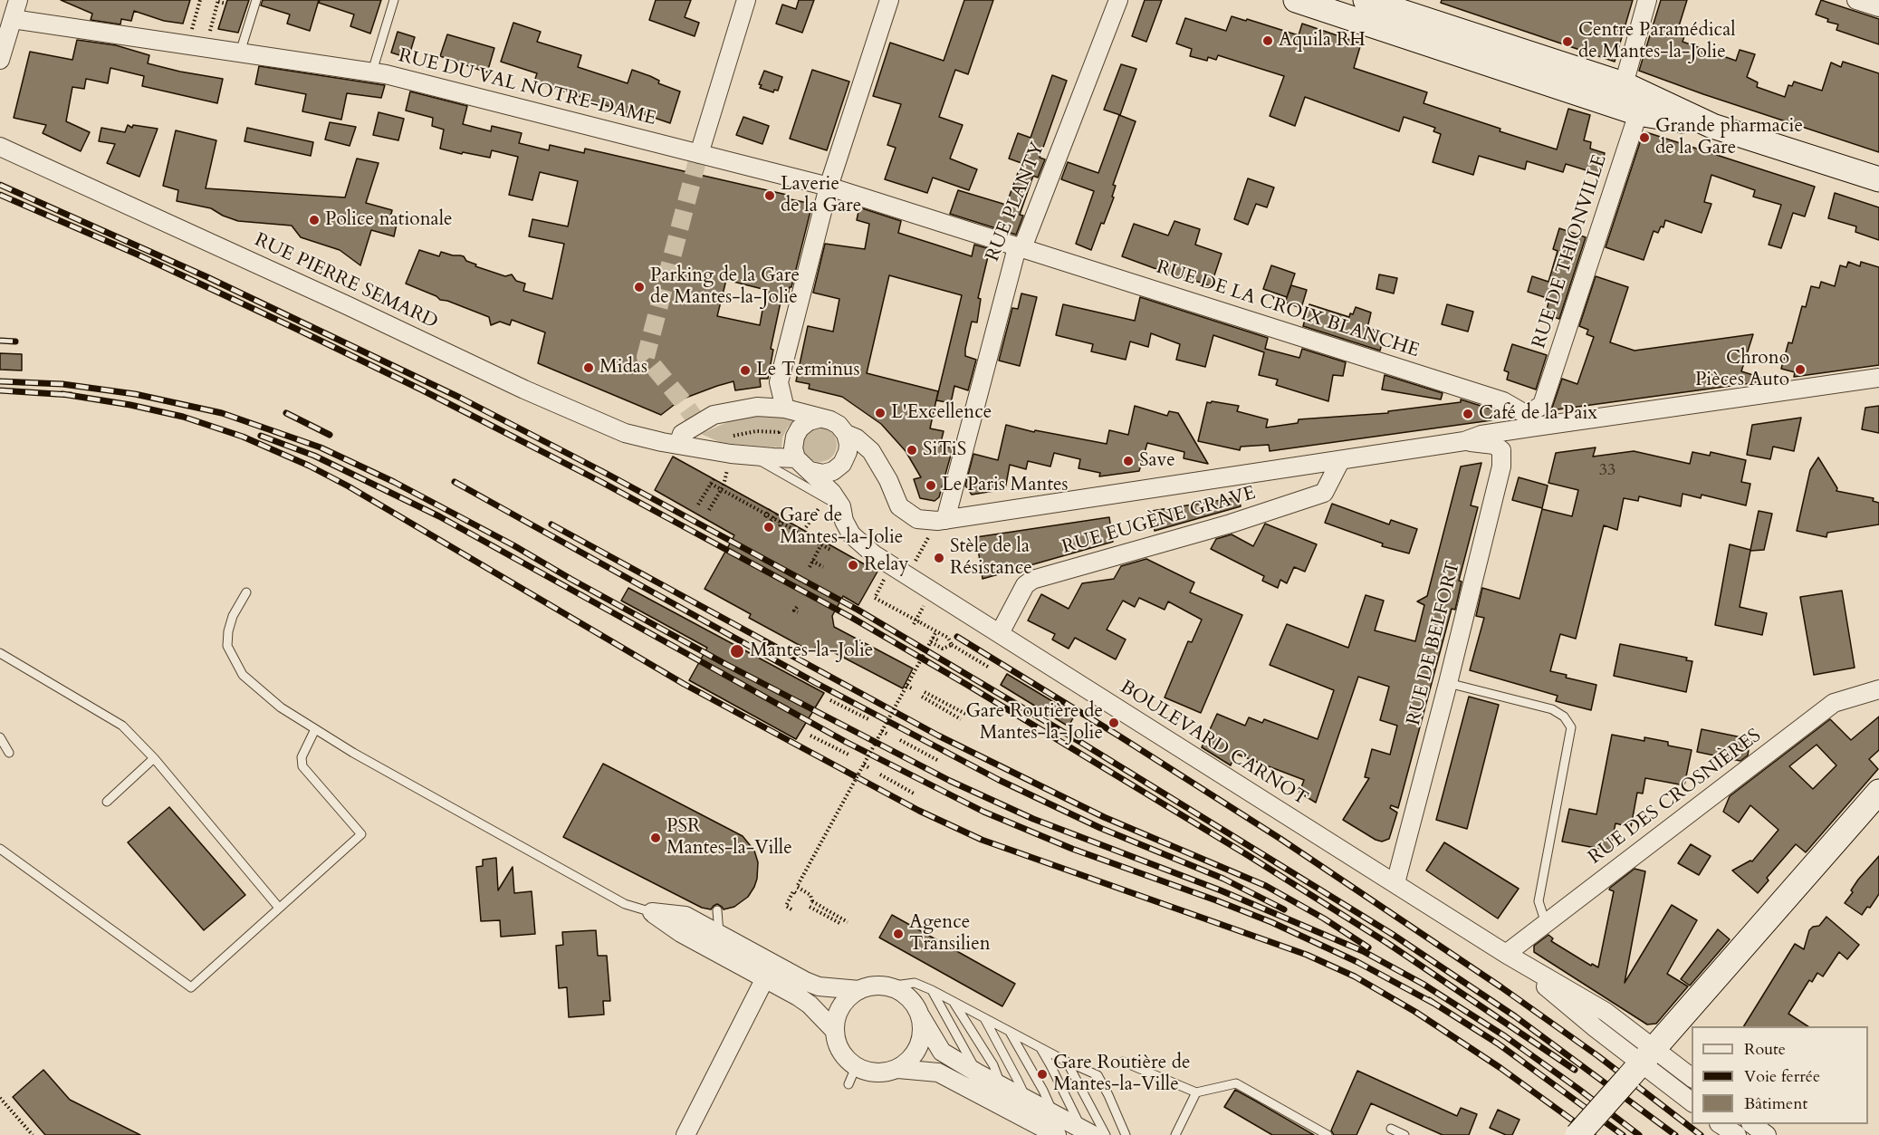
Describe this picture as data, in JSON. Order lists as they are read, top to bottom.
{
  "streets": {
    "street": [
      "RUE DU VAL NOTRE-DAME",
      "RUE PLANTY",
      "RUE DE THIONVILLE",
      "RUE PIERRE SEMARD",
      "RUE DE LA CROIX BLANCHE",
      "RUE EUGÈNE GRAVE",
      "RUE DE BELFORT",
      "BOULEVARD CARNOT",
      "RUE DES CROSNIÈRES"
    ]
  },
  "crossings": [
    ["RUE DU VAL NOTRE-DAME", "RUE PLANTY"],
    ["RUE DU VAL NOTRE-DAME", "RUE DE LA CROIX BLANCHE"],
    ["RUE PLANTY", "RUE DE LA CROIX BLANCHE"],
    ["RUE DE THIONVILLE", "RUE DE LA CROIX BLANCHE"],
    ["RUE PIERRE SEMARD", "BOULEVARD CARNOT"],
    ["RUE EUGÈNE GRAVE", "BOULEVARD CARNOT"],
    ["RUE DE BELFORT", "BOULEVARD CARNOT"],
    ["BOULEVARD CARNOT", "RUE DES CROSNIÈRES"]
  ],
  "places": [
    "Aquila RH",
    "Centre Paramédical de Mantes-la-Jolie",
    "Grande pharmacie de la Gare",
    "Laverie de la Gare",
    "Police nationale",
    "Parking de la Gare de Mantes-la-Jolie",
    "Midas",
    "Chrono Pièces Auto",
    "Le Terminus",
    "L'Excellence",
    "Café de la Paix",
    "SiTiS",
    "Save",
    "Le Paris Mantes",
    "Gare de Mantes-la-Jolie",
    "Stèle de la Résistance",
    "Relay",
    "Mantes-la-Jolie",
    "Gare Routière de Mantes-la-Jolie",
    "PSR Mantes-la-Ville",
    "Agence Transilien",
    "Gare Routière de Mantes-la-Ville"
  ],
  "house_numbers": ["33"],
  "legend": ["Route", "Voie ferrée", "Bâtiment"]
}
